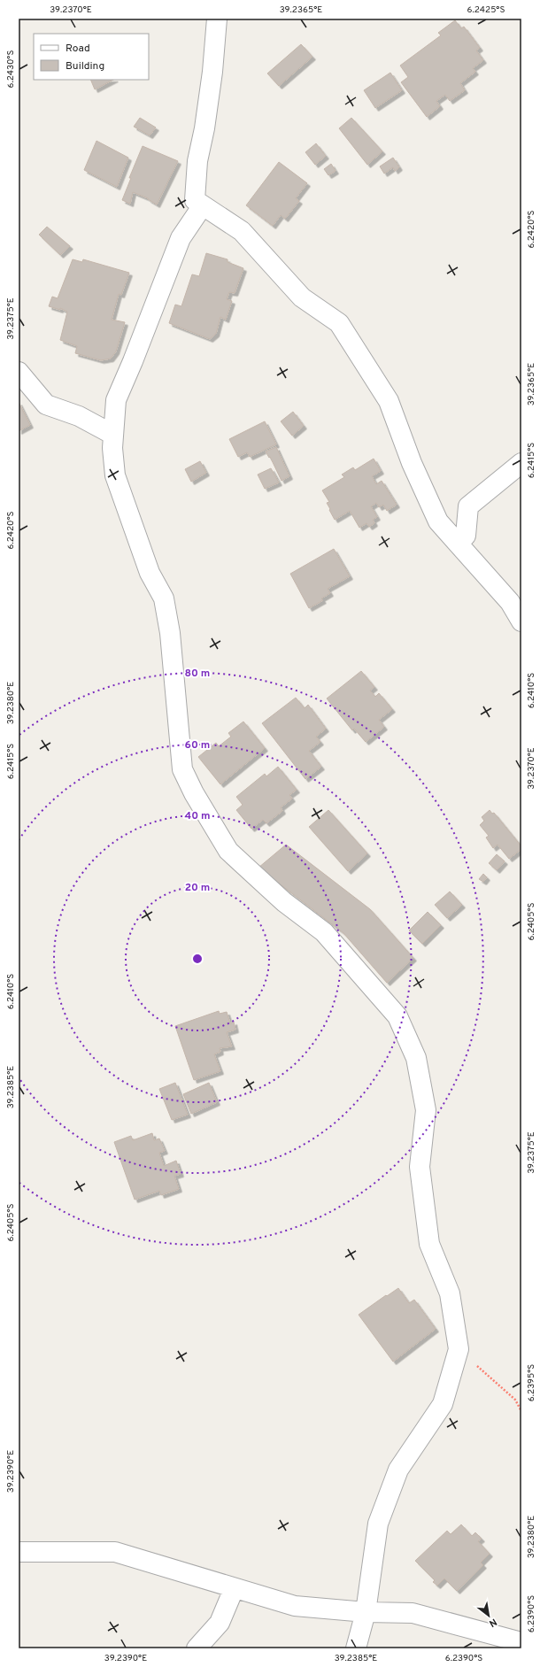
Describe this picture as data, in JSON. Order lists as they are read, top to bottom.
{
  "legend": ["Road", "Building"],
  "north": "bottom right",
  "coordinates": [
    "39.2370°E",
    "39.2365°E",
    "6.2425°S",
    "6.2430°S",
    "6.2420°S",
    "39.2375°E",
    "6.2415°S",
    "6.2410°S",
    "39.2380°E",
    "6.2405°S",
    "39.2385°E",
    "6.2395°S",
    "39.2390°E",
    "6.2390°S"
  ],
  "rings": [
    "80 m",
    "60 m",
    "40 m",
    "20 m"
  ]
}
